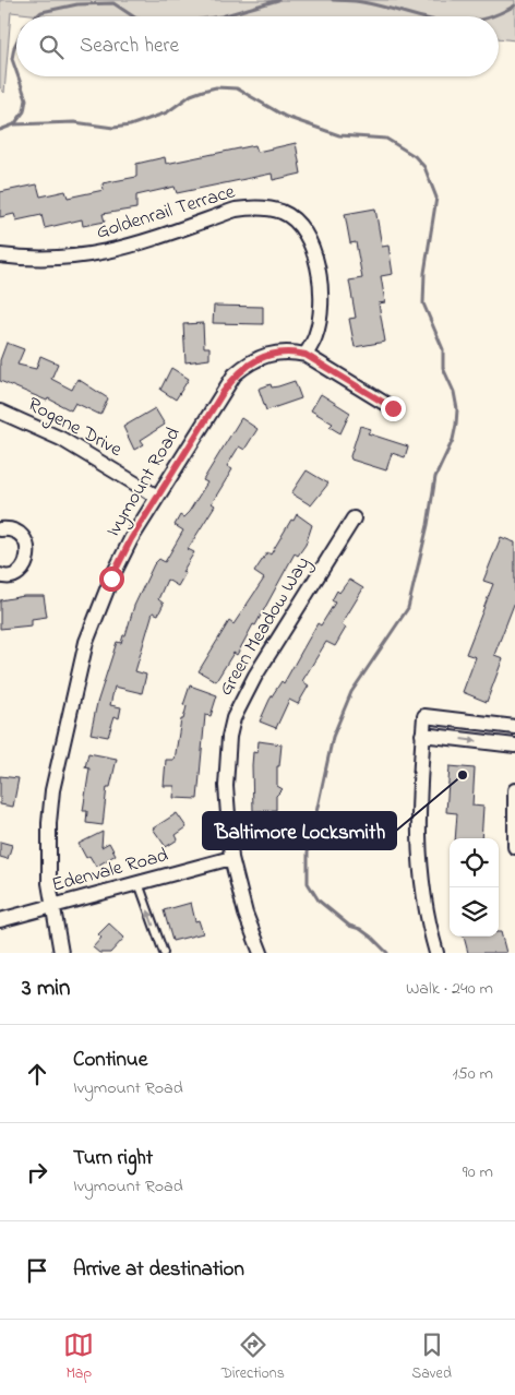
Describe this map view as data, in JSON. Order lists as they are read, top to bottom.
{
  "streets": {
    "street": [
      "Goldenrail Terrace",
      "Rogene Drive",
      "Ivymount Road",
      "Green Meadow Way",
      "Edenvale Road"
    ]
  },
  "crossings": [
    ["Goldenrail Terrace", "Ivymount Road"],
    ["Rogene Drive", "Ivymount Road"],
    ["Ivymount Road", "Edenvale Road"],
    ["Green Meadow Way", "Edenvale Road"]
  ],
  "places": ["Baltimore Locksmith"],
  "page": {
    "search": "Search here",
    "heading": ["3 min", "Walk · 240 m"],
    "list": [
      ["Continue", "Ivymount Road", "150 m"],
      ["Turn right", "Ivymount Road", "90 m"],
      "Arrive at destination"
    ],
    "nav": ["Map", "Directions", "Saved"]
  }
}
